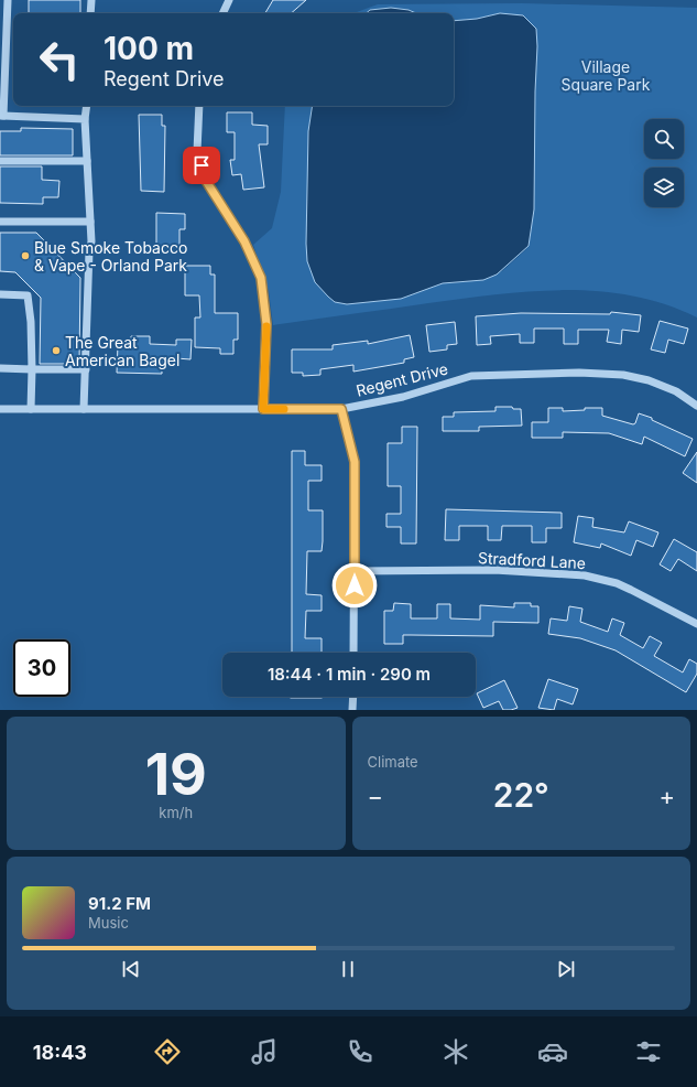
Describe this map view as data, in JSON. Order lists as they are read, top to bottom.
{
  "streets": {
    "street": ["Regent Drive", "Stradford Lane"]
  },
  "parks": ["Village Square Park"],
  "places": ["Blue Smoke Tobacco & Vape - Orland Park", "The Great American Bagel"],
  "page": {
    "turn": ["100 m", "Regent Drive"],
    "limit": "30",
    "trip": "18:44 · 1 min · 290 m",
    "tile": [
      ["19", "km/h"],
      "Climate"
    ],
    "heat": ["−", "22°", "+"],
    "song": ["91.2 FM", "Music"],
    "tabs": "18:43"
  }
}
